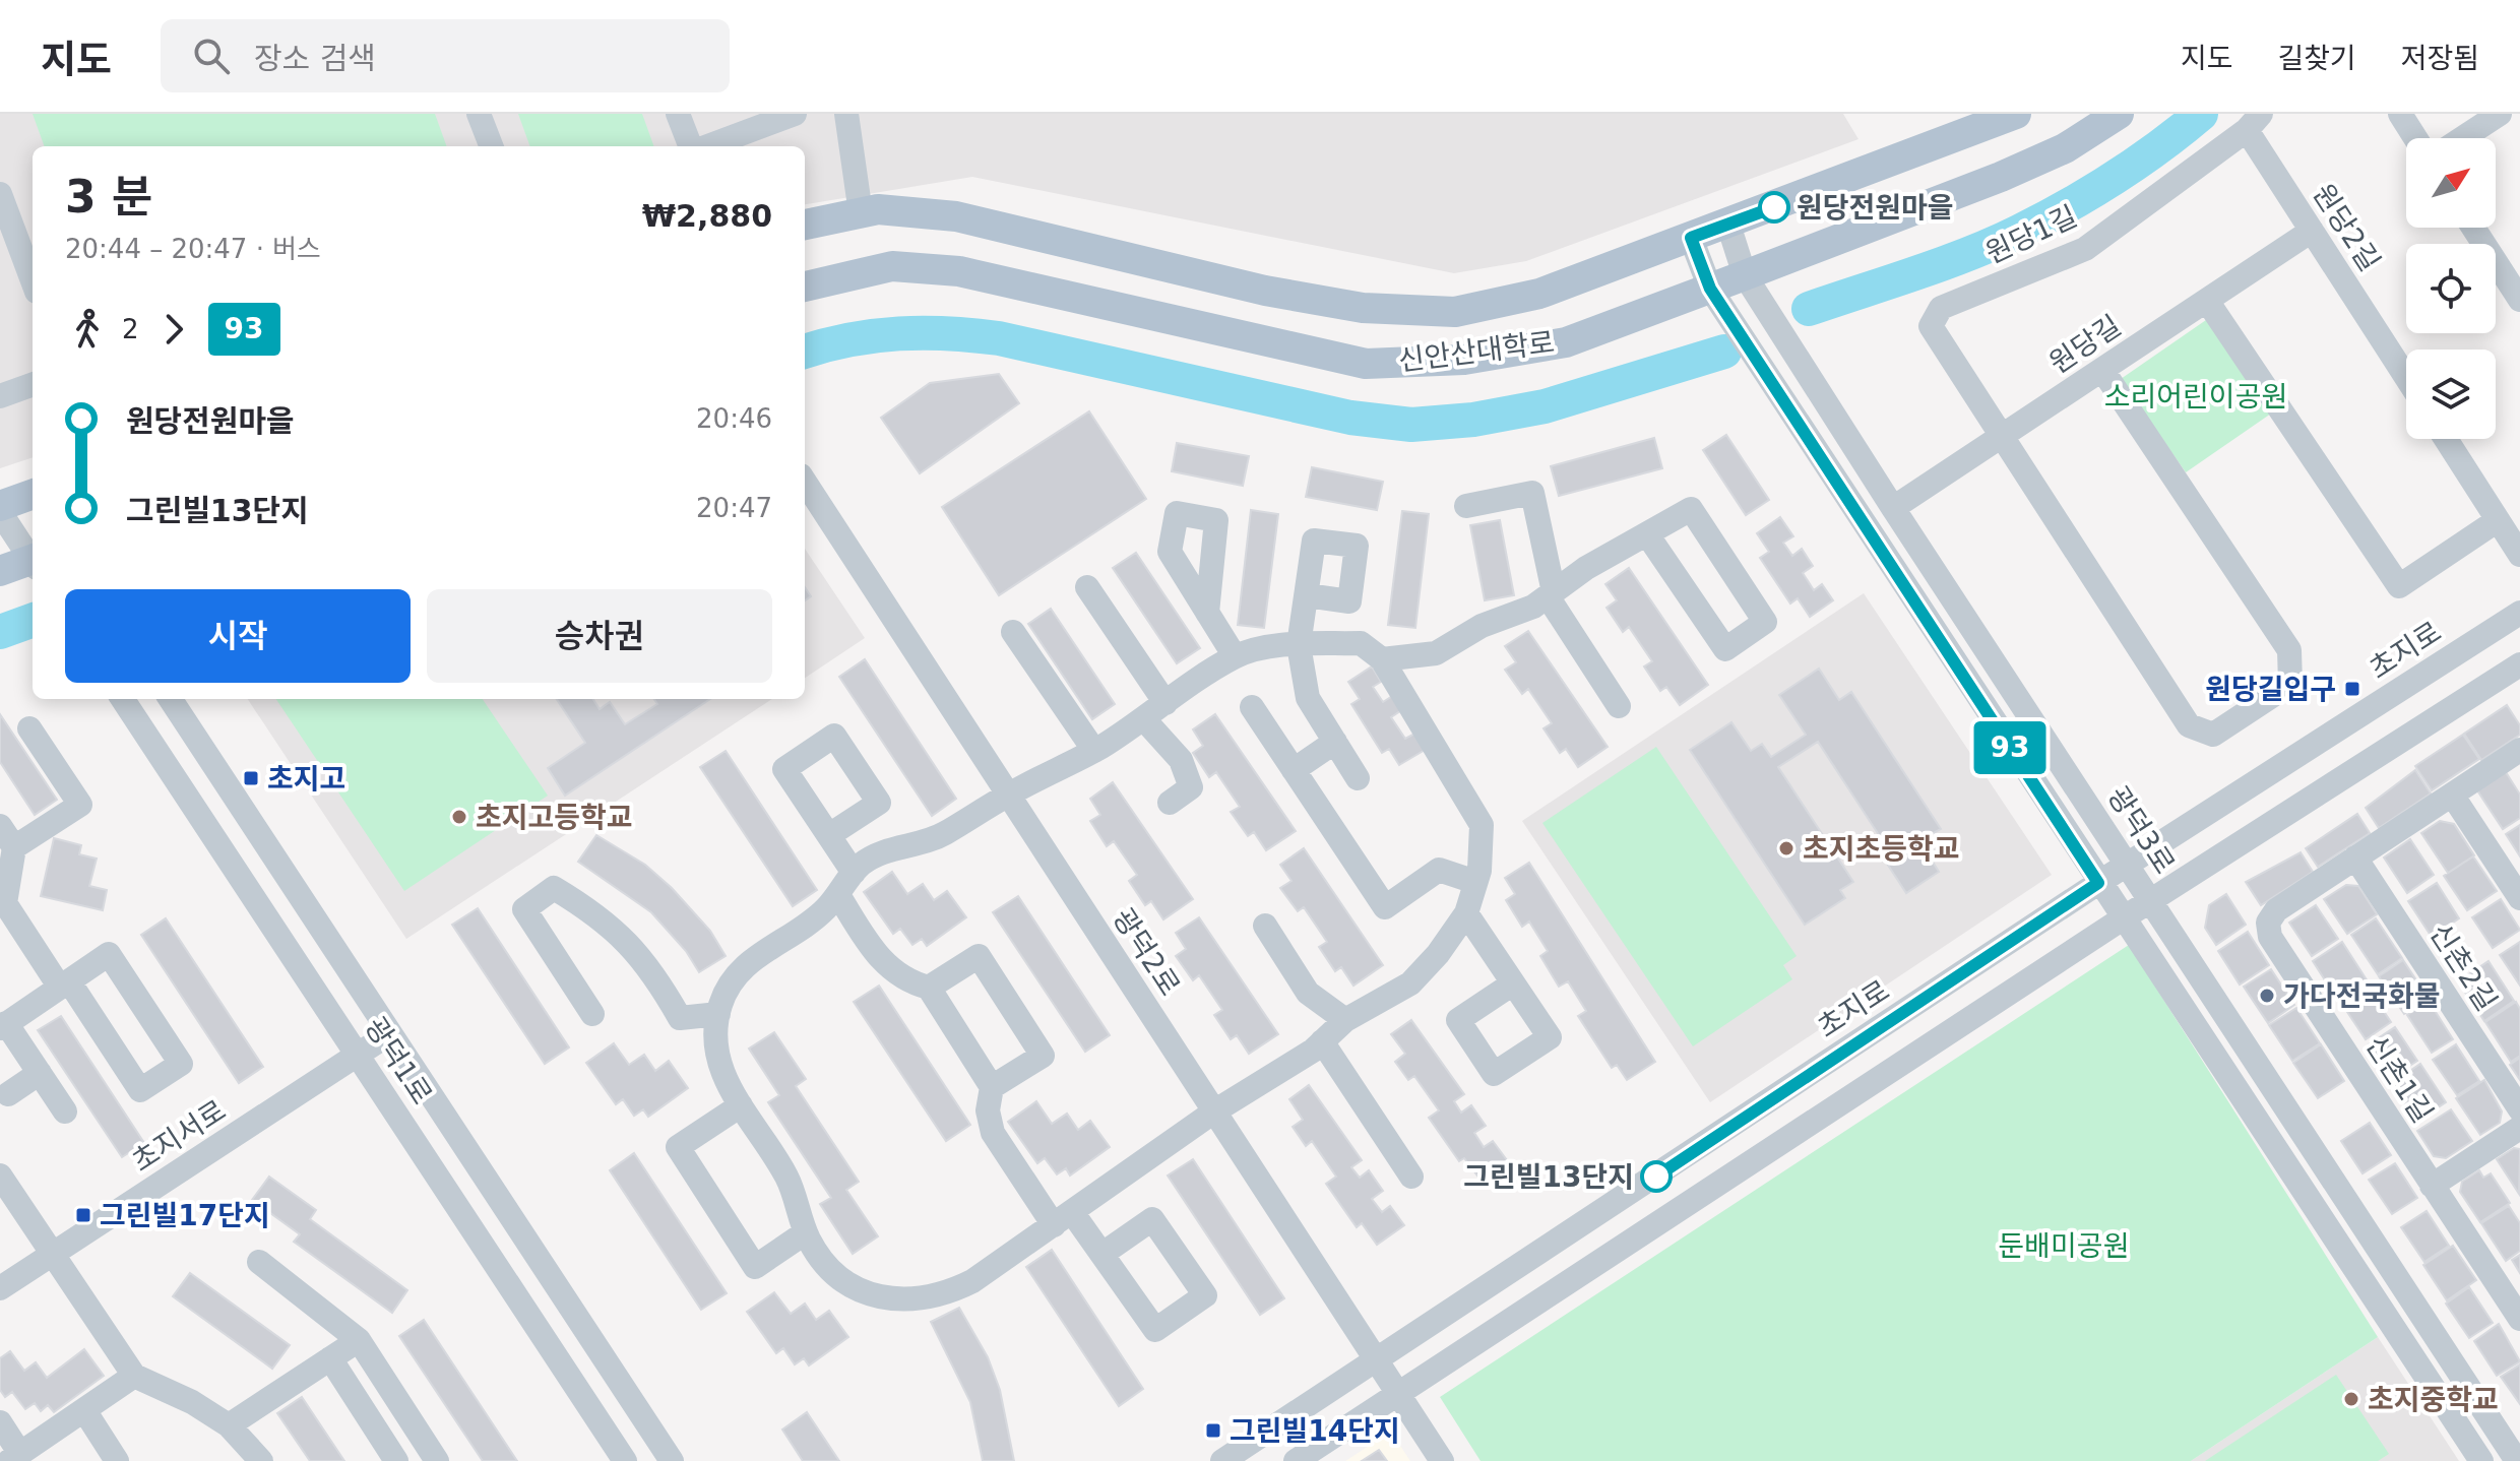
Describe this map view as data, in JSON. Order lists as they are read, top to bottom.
{
  "streets": {
    "main road": ["신안산대학로"],
    "street": [
      "원당2길",
      "원당1길",
      "원당길",
      "초지로",
      "광덕3로",
      "광덕2로",
      "신촌2길",
      "광덕1로",
      "신촌1길",
      "초지서로"
    ]
  },
  "crossings": [
    ["원당2길", "원당1길"],
    ["원당2길", "원당길"],
    ["원당1길", "원당길"],
    ["원당길", "광덕3로"],
    ["신안산대학로", "광덕3로"],
    ["초지로", "광덕3로"],
    ["초지로", "광덕2로"],
    ["신촌2길", "신촌1길"],
    ["광덕1로", "초지서로"]
  ],
  "parks": ["소리어린이공원", "둔배미공원"],
  "places": {
    "other": [
      "원당전원마을",
      "초지고등학교",
      "초지초등학교",
      "가다전국화물",
      "그린빌13단지",
      "초지중학교"
    ],
    "transit": [
      "원당길입구",
      "초지고",
      "그린빌17단지",
      "그린빌14단지"
    ]
  },
  "lines": ["bus line 93"],
  "north": "top right",
  "page": {
    "header": "지도",
    "search": "장소 검색",
    "nav": ["지도", "길찾기", "저장됨"],
    "on_map": "93",
    "heading": ["3 분", "20:44 – 20:47 · 버스", "₩2,880"],
    "legs": ["2", "93"],
    "list": [
      {
        "name": "원당전원마을",
        "value": "20:46"
      },
      {
        "name": "그린빌13단지",
        "value": "20:47"
      }
    ],
    "buttons": ["시작", "승차권"]
  }
}
